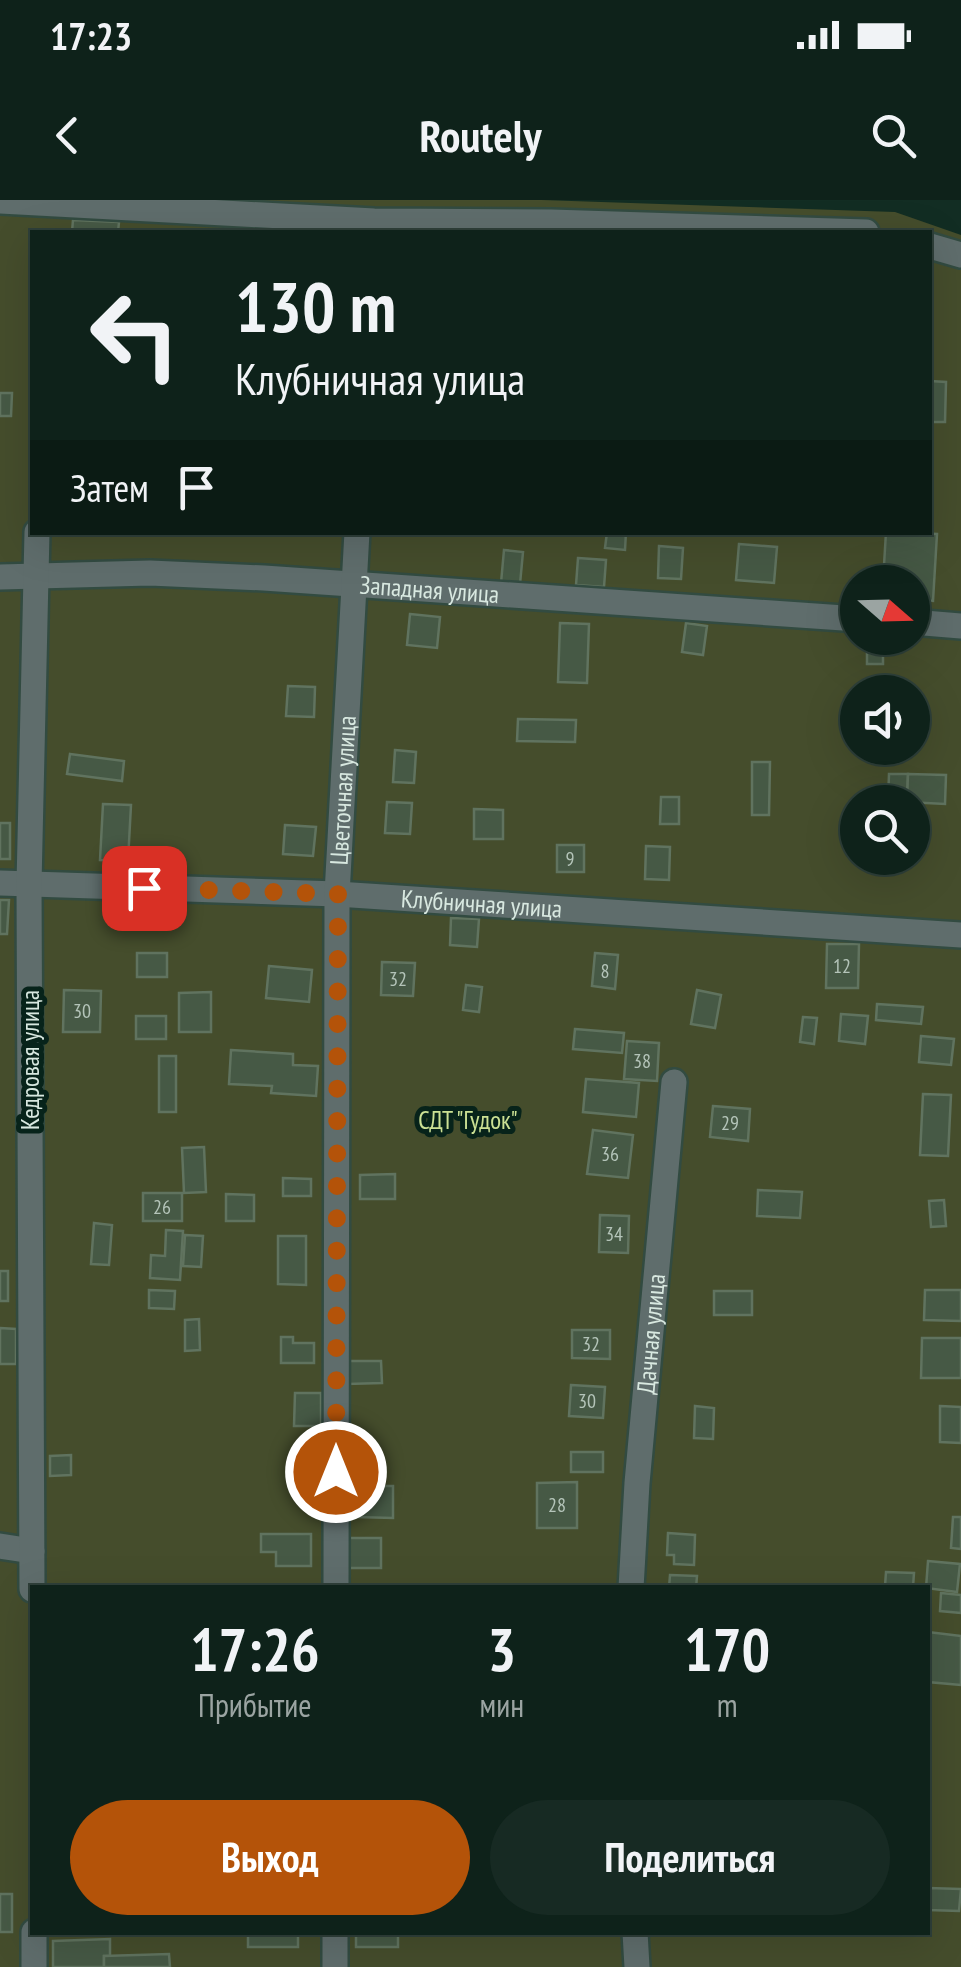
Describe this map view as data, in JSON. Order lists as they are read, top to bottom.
{
  "streets": {
    "street": [
      "Западная улица",
      "Цветочная улица",
      "Клубничная улица",
      "Кедровая улица",
      "Дачная улица"
    ]
  },
  "crossings": [
    ["Западная улица", "Цветочная улица"],
    ["Западная улица", "Кедровая улица"],
    ["Цветочная улица", "Клубничная улица"],
    ["Клубничная улица", "Кедровая улица"]
  ],
  "parks": ["СДТ \"Гудок\""],
  "house_numbers": [
    "9",
    "12",
    "8",
    "32",
    "30",
    "38",
    "29",
    "36",
    "26",
    "34",
    "32",
    "30",
    "28"
  ],
  "north": "right",
  "page": {
    "status": "17:23",
    "header": "Routely",
    "turn": ["130 m", "Клубничная улица"],
    "then": "Затем",
    "eta": [
      "17:26",
      "Прибытие",
      "3",
      "мин",
      "170",
      "m"
    ],
    "buttons": ["Выход", "Поделиться"]
  }
}
